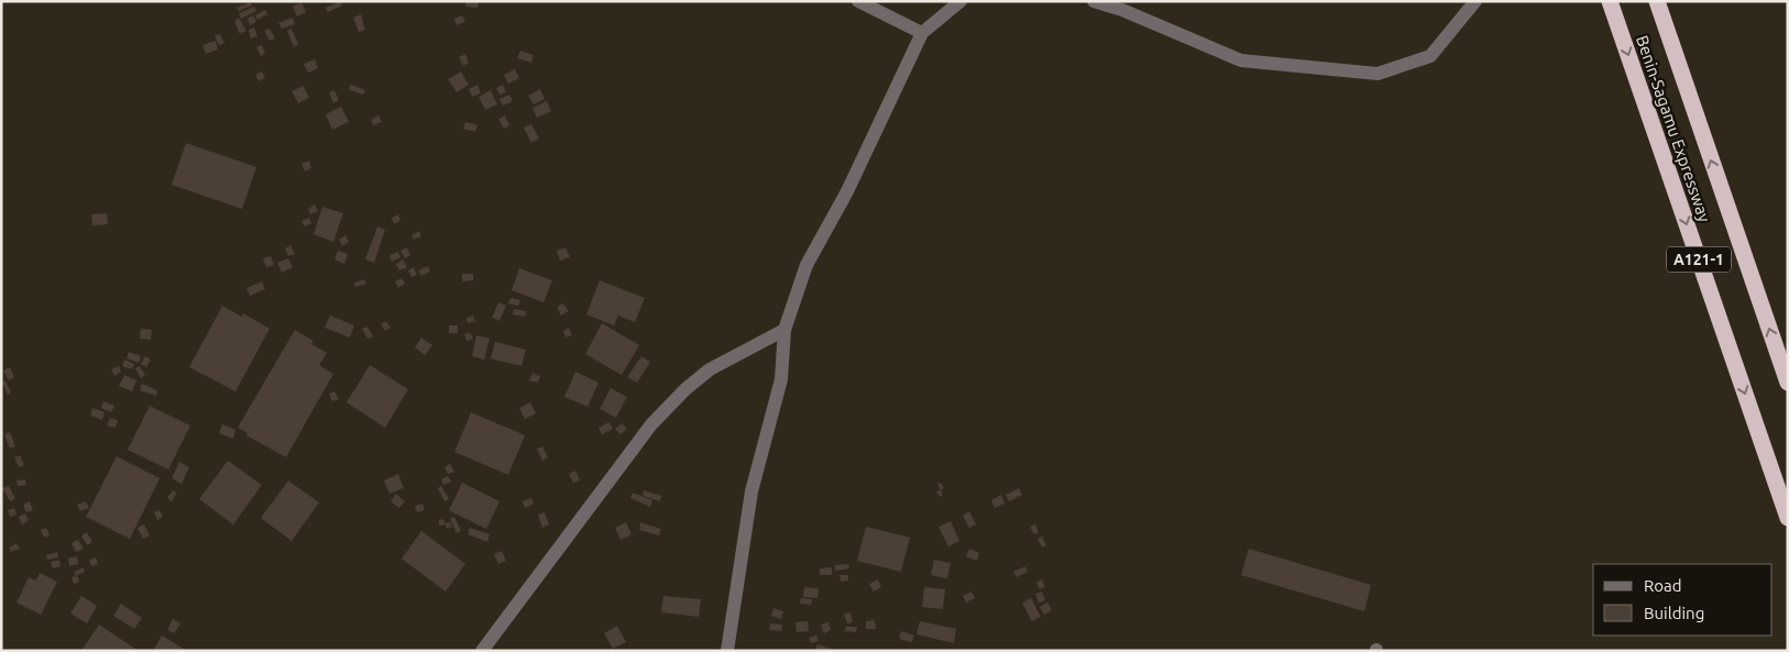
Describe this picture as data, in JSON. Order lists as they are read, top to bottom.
{
  "streets": {
    "highway": ["Benin-Sagamu Expressway", "A121-1"]
  },
  "legend": ["Road", "Building"]
}
